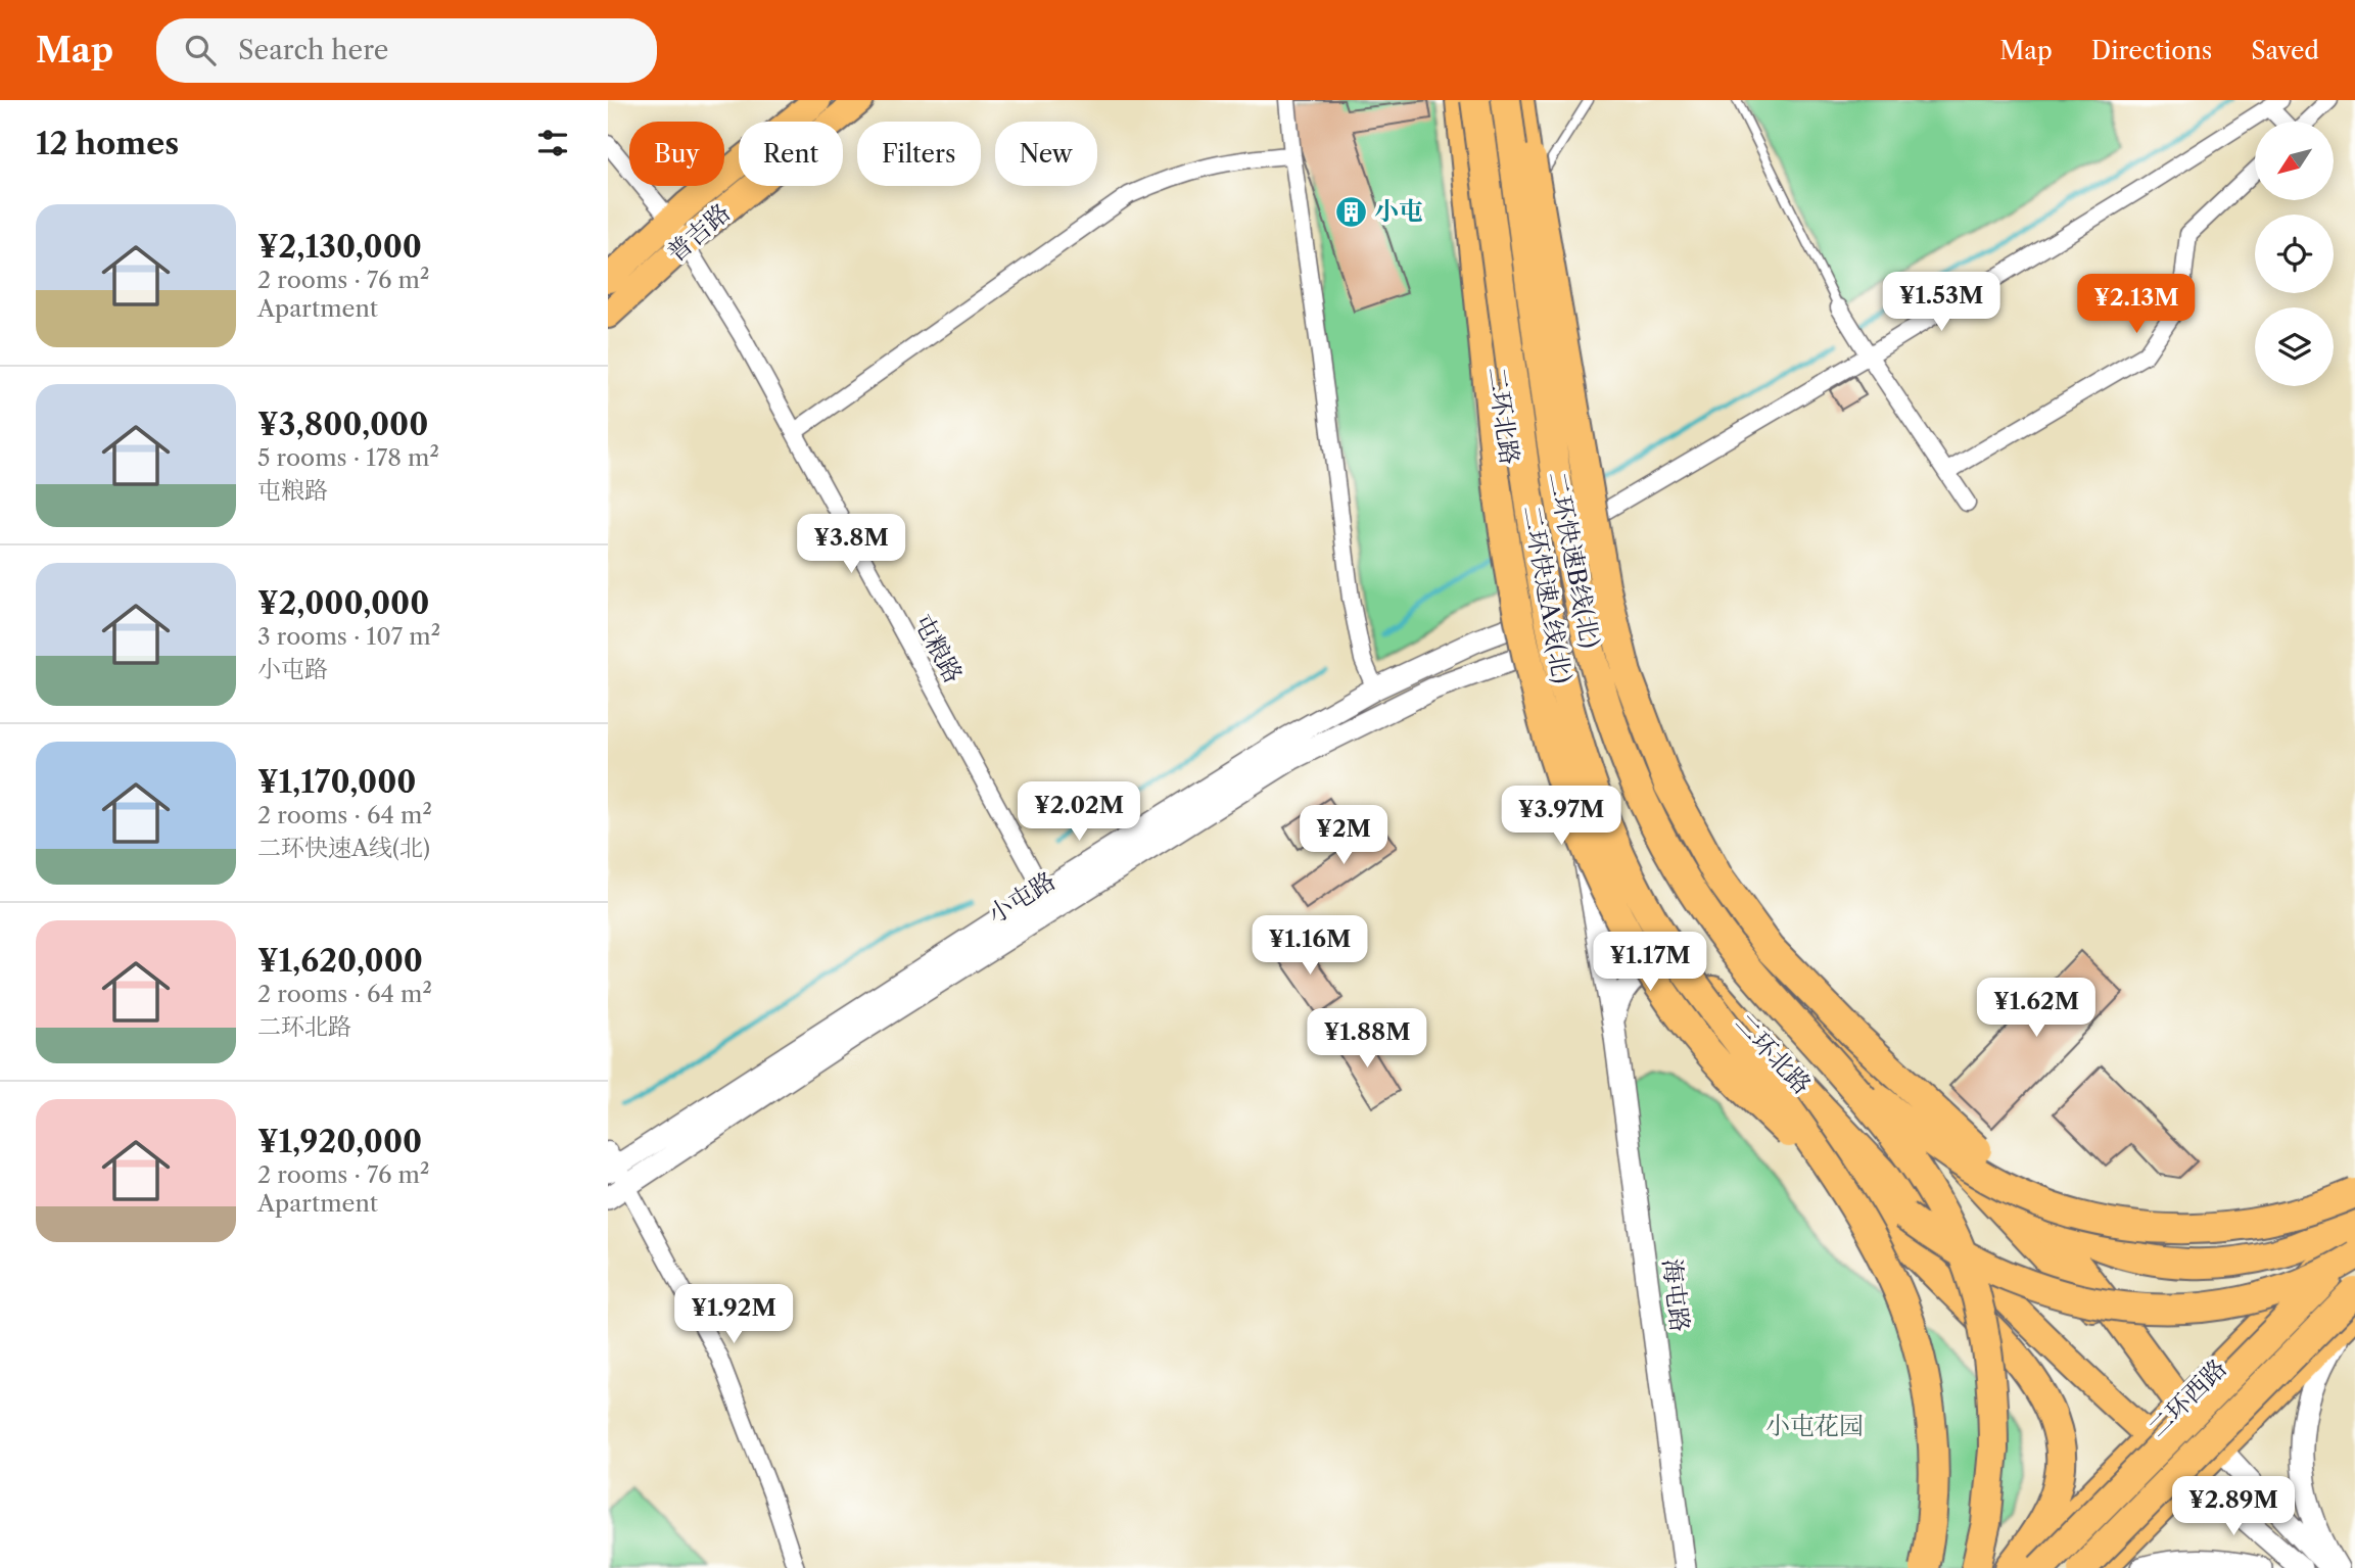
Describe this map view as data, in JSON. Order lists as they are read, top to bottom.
{
  "streets": {
    "highway": ["二环快速B线(北)", "二环快速A线(北)"],
    "main road": ["普吉路", "二环北路", "二环西路"],
    "street": ["屯粮路", "小屯路", "海屯路"]
  },
  "crossings": [
    ["普吉路", "屯粮路"],
    ["二环北路", "小屯路"],
    ["二环北路", "海屯路"],
    ["二环北路", "二环西路"],
    ["屯粮路", "小屯路"],
    ["小屯路", "海屯路"]
  ],
  "parks": ["小屯花园"],
  "places": {
    "building": ["小屯"]
  },
  "north": "bottom left",
  "page": {
    "header": "Map",
    "search": "Search here",
    "nav": ["Map", "Directions", "Saved"],
    "heading": "12 homes",
    "chip": [
      "Buy",
      "Rent",
      "Filters",
      "New"
    ],
    "list": [
      {
        "name": "¥2,130,000",
        "note": "2 rooms · 76 m² · Apartment"
      },
      {
        "name": "¥3,800,000",
        "note": "5 rooms · 178 m² · 屯粮路"
      },
      {
        "name": "¥2,000,000",
        "note": "3 rooms · 107 m² · 小屯路"
      },
      {
        "name": "¥1,170,000",
        "note": "2 rooms · 64 m² · 二环快速A线(北)"
      },
      {
        "name": "¥1,620,000",
        "note": "2 rooms · 64 m² · 二环北路"
      },
      {
        "name": "¥1,920,000",
        "note": "2 rooms · 76 m² · Apartment"
      }
    ],
    "price": [
      "¥1.53M",
      "¥2.13M",
      "¥3.8M",
      "¥2.02M",
      "¥3.97M",
      "¥2M",
      "¥1.16M",
      "¥1.17M",
      "¥1.62M",
      "¥1.88M",
      "¥1.92M",
      "¥2.89M"
    ]
  }
}
